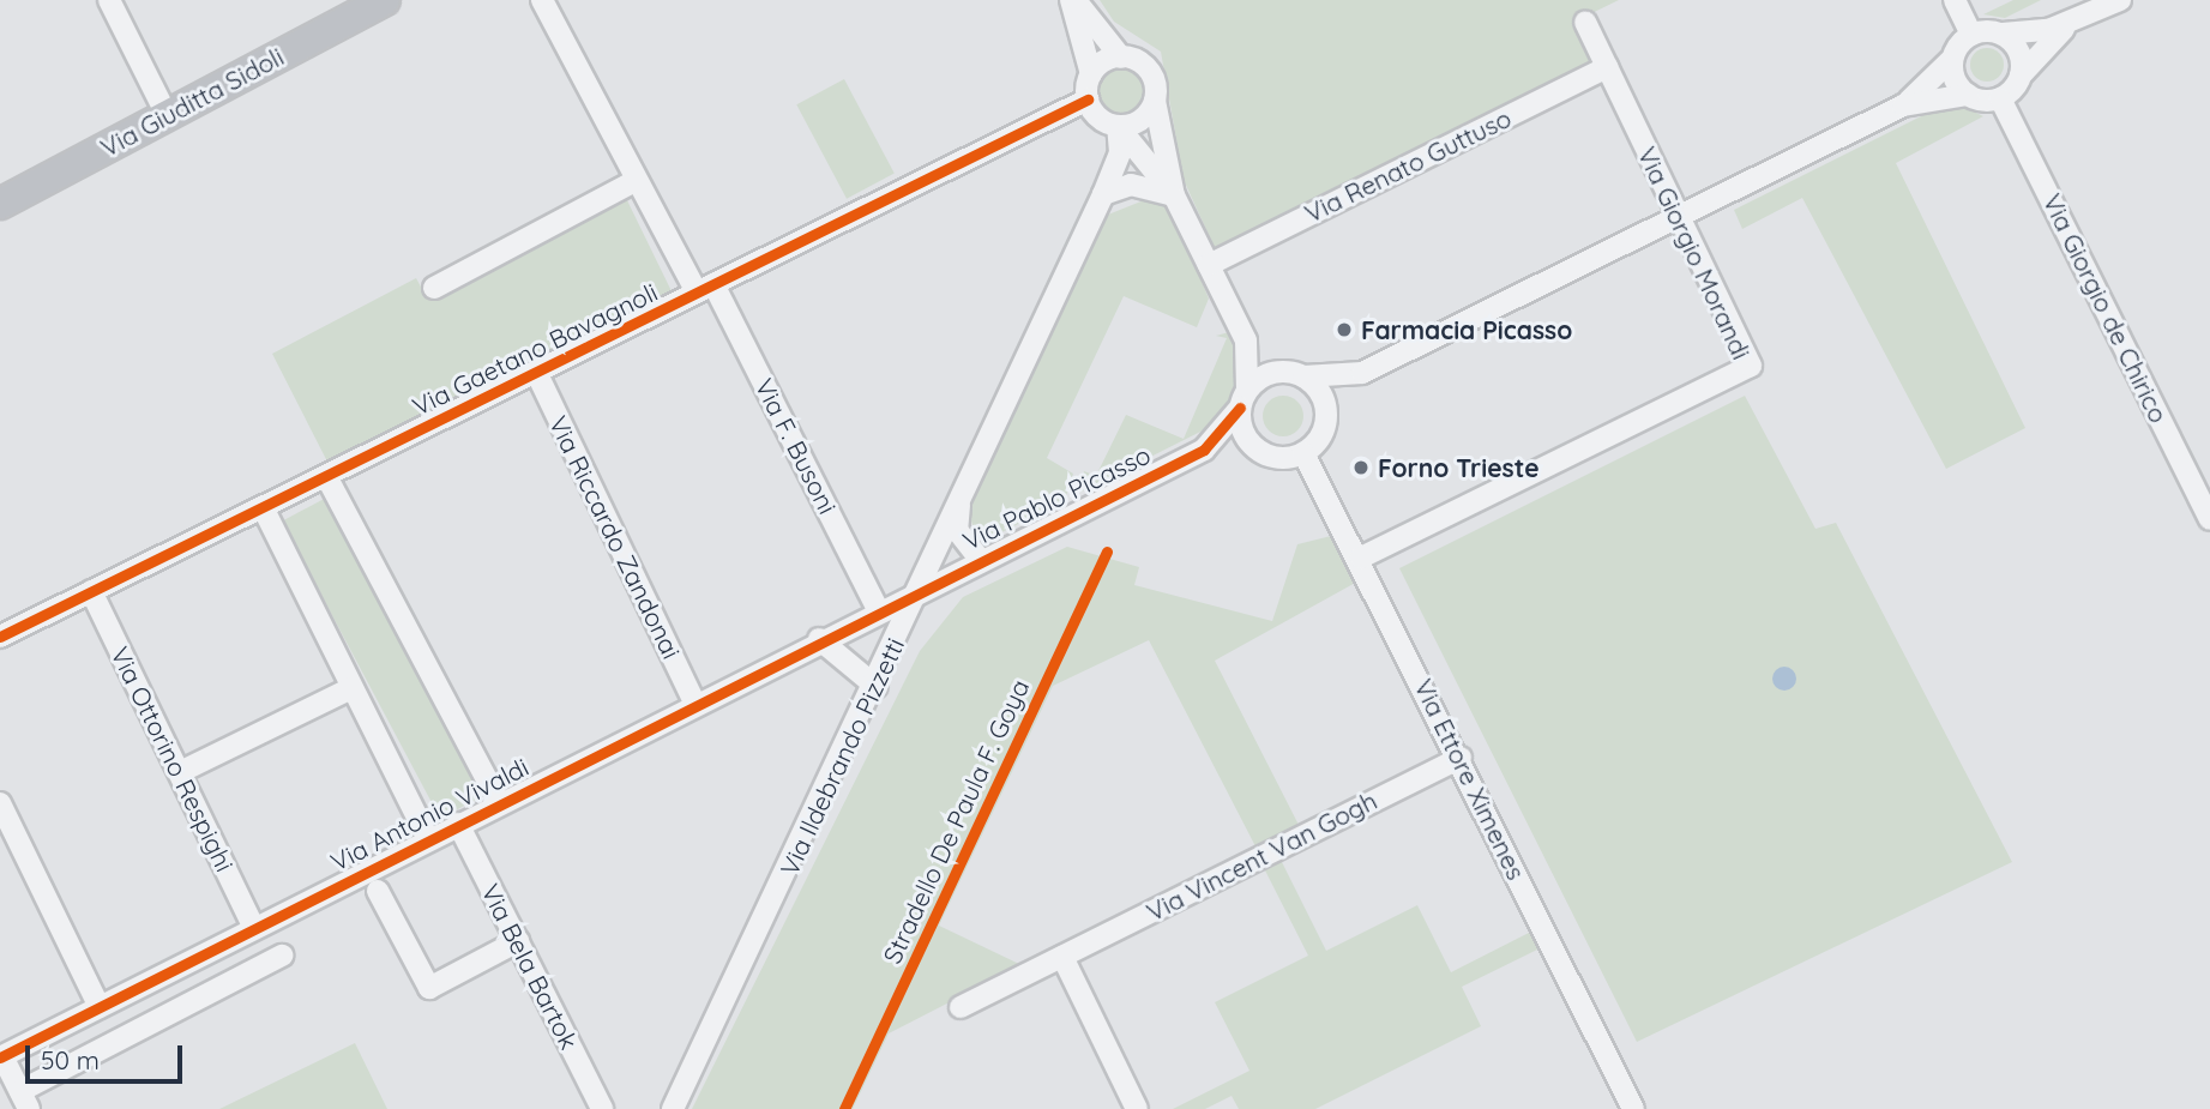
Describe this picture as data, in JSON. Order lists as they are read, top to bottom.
{
  "streets": {
    "street": [
      "Via Giuditta Sidoli",
      "Via Renato Guttuso",
      "Via Giorgio Morandi",
      "Via Giorgio de Chirico",
      "Via Gaetano Bavagnoli",
      "Via F. Busoni",
      "Via Pablo Picasso",
      "Via Riccardo Zandonai",
      "Via Ildebrando Pizzetti",
      "Via Ottorino Respighi",
      "Via Ettore Ximenes",
      "Via Antonio Vivaldi",
      "Via Vincent Van Gogh",
      "Via Bela Bartok"
    ],
    "cycle path": ["Stradello De Paula F. Goya"]
  },
  "crossings": [
    ["Via Renato Guttuso", "Via Giorgio Morandi"],
    ["Via Giorgio Morandi", "Via Pablo Picasso"],
    ["Via Giorgio Morandi", "Via Ettore Ximenes"],
    ["Via Giorgio de Chirico", "Via Pablo Picasso"],
    ["Via Gaetano Bavagnoli", "Via F. Busoni"],
    ["Via Gaetano Bavagnoli", "Via Riccardo Zandonai"],
    ["Via Gaetano Bavagnoli", "Via Ildebrando Pizzetti"],
    ["Via Gaetano Bavagnoli", "Via Ottorino Respighi"],
    ["Via F. Busoni", "Via Pablo Picasso"],
    ["Via F. Busoni", "Via Antonio Vivaldi"],
    ["Via Pablo Picasso", "Via Ildebrando Pizzetti"],
    ["Via Pablo Picasso", "Via Ettore Ximenes"],
    ["Via Pablo Picasso", "Via Antonio Vivaldi"],
    ["Via Riccardo Zandonai", "Via Antonio Vivaldi"],
    ["Via Ottorino Respighi", "Via Antonio Vivaldi"],
    ["Via Ettore Ximenes", "Via Vincent Van Gogh"],
    ["Via Antonio Vivaldi", "Via Bela Bartok"]
  ],
  "places": ["Farmacia Picasso", "Forno Trieste"],
  "scale_bar": "50 m"
}
